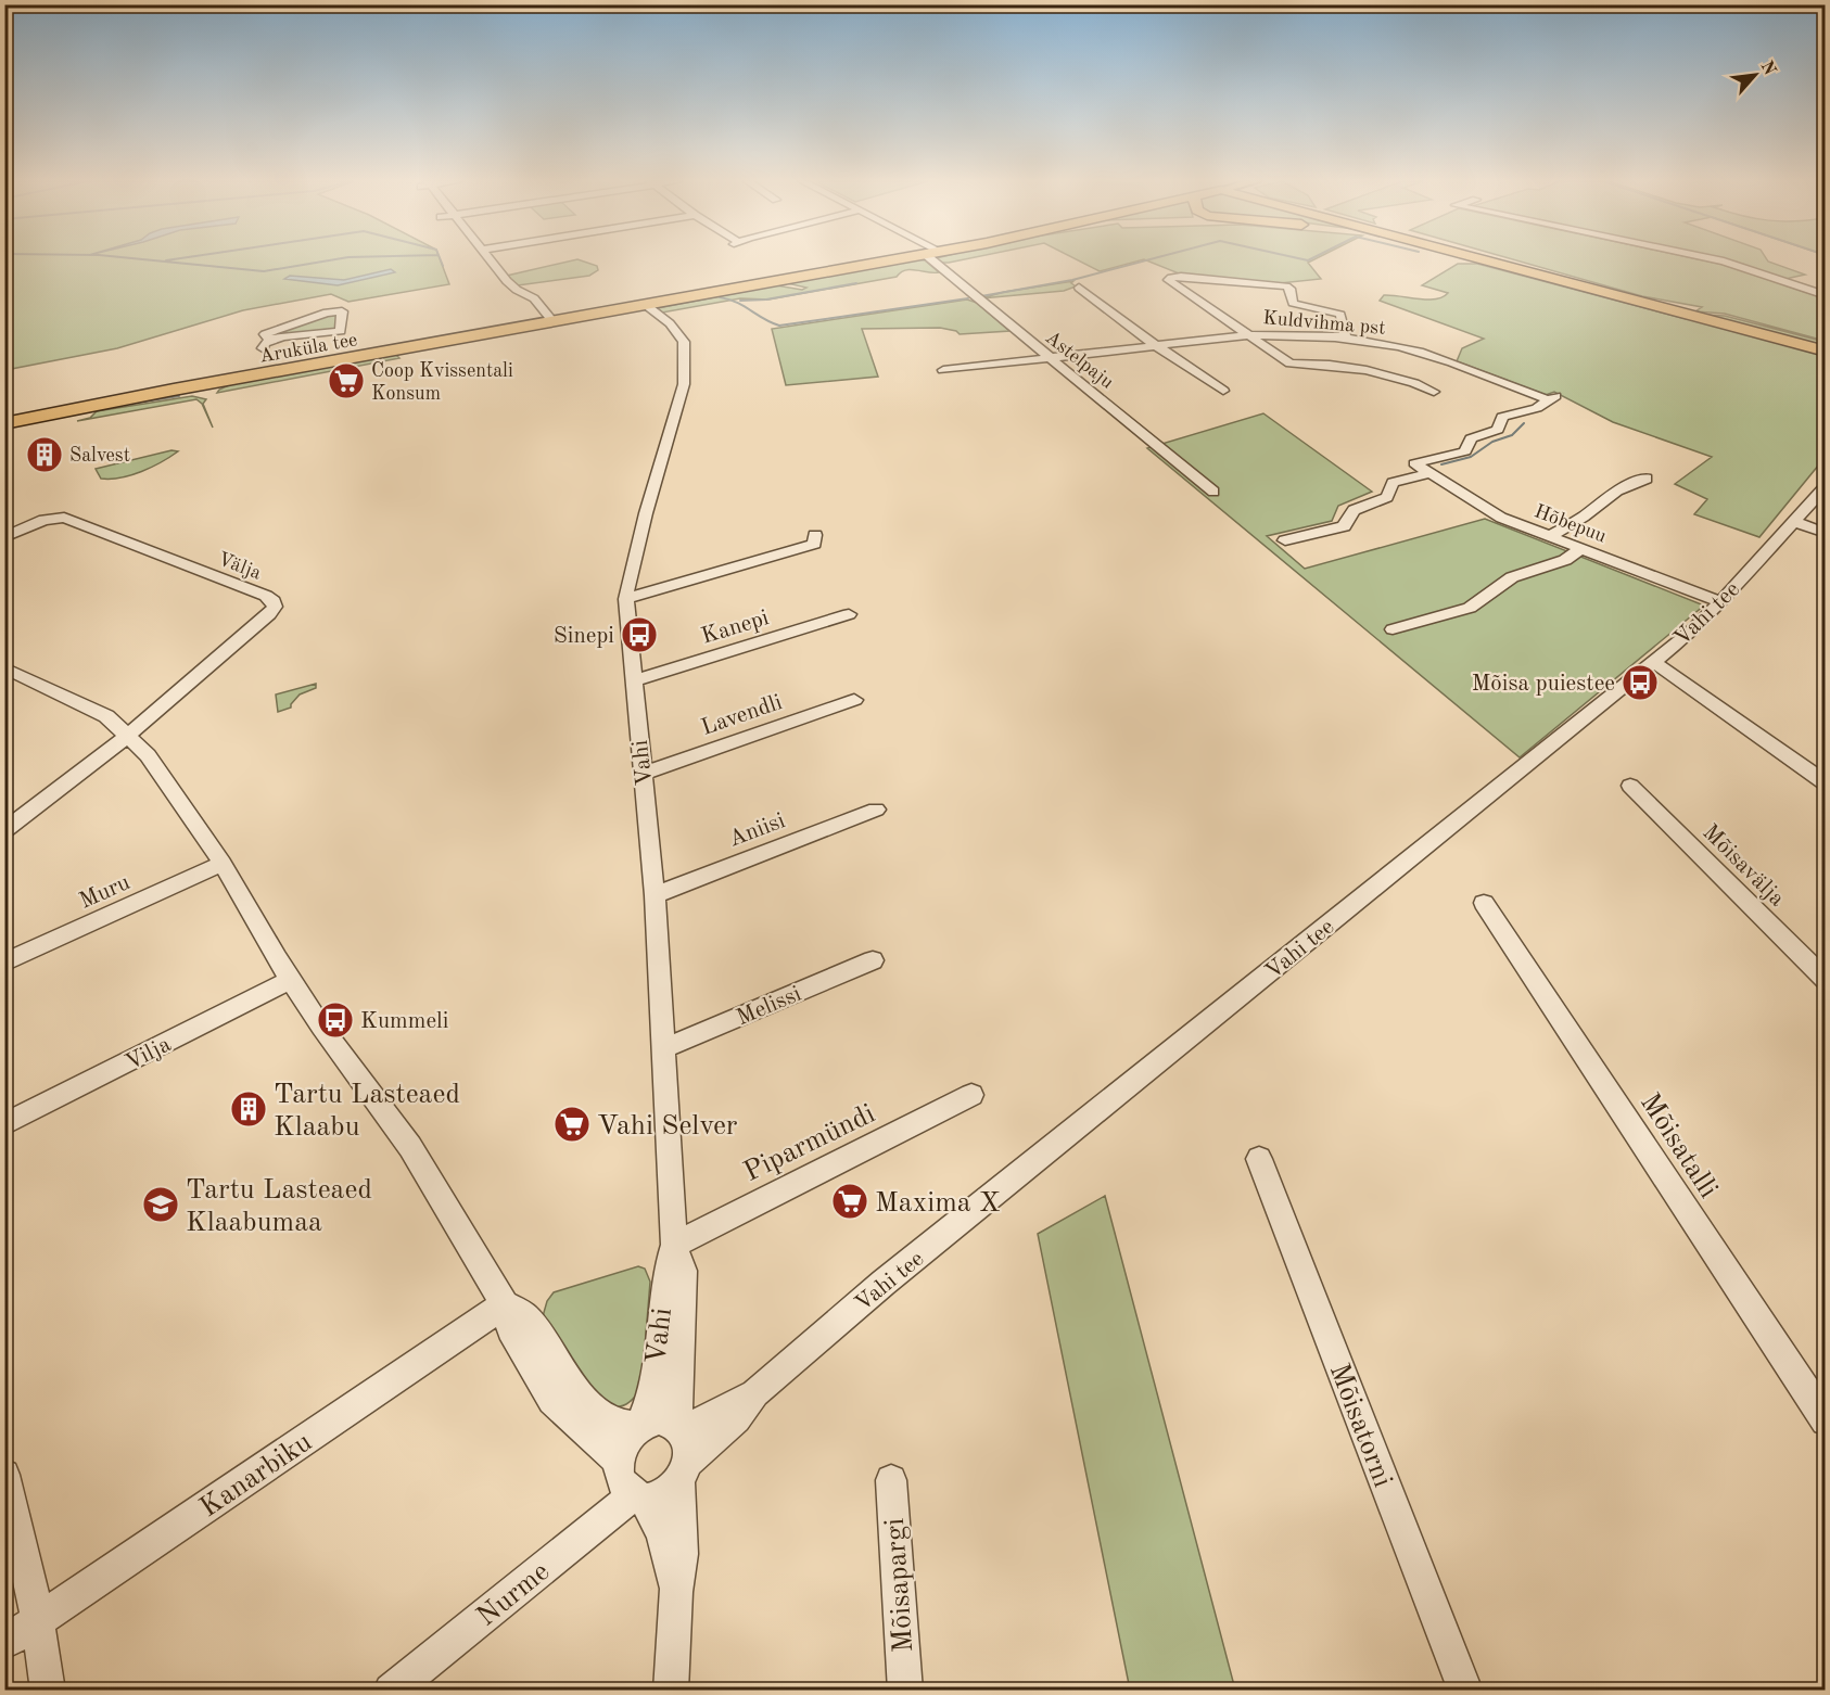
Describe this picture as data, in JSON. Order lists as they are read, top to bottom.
{
  "streets": {
    "highway": ["Aruküla tee"],
    "street": [
      "Kuldvihma pst",
      "Astelpaju",
      "Hõbepuu",
      "Välja",
      "Vahi tee",
      "Kanepi",
      "Lavendli",
      "Vahi",
      "Aniisi",
      "Mõisavälja",
      "Muru",
      "Melissi",
      "Vilja",
      "Piparmündi",
      "Mõisatalli",
      "Mõisatorni",
      "Kanarbiku",
      "Mõisapargi",
      "Nurme"
    ]
  },
  "crossings": [
    ["Kuldvihma pst", "Astelpaju"],
    ["Kuldvihma pst", "Hõbepuu"],
    ["Aruküla tee", "Vahi"],
    ["Hõbepuu", "Vahi tee"],
    ["Vahi tee", "Vahi"],
    ["Vahi tee", "Nurme"],
    ["Kanepi", "Vahi"],
    ["Lavendli", "Vahi"],
    ["Vahi", "Aniisi"],
    ["Vahi", "Melissi"],
    ["Vahi", "Piparmündi"],
    ["Vahi", "Nurme"]
  ],
  "places": {
    "supermarket": ["Coop Kvissentali Konsum", "Vahi Selver", "Maxima X"],
    "building": ["Salvest", "Tartu Lasteaed Klaabu"],
    "bus stop": ["Sinepi", "Mõisa puiestee", "Kummeli"],
    "school or university": ["Tartu Lasteaed Klaabumaa"]
  },
  "north": "top right"
}
